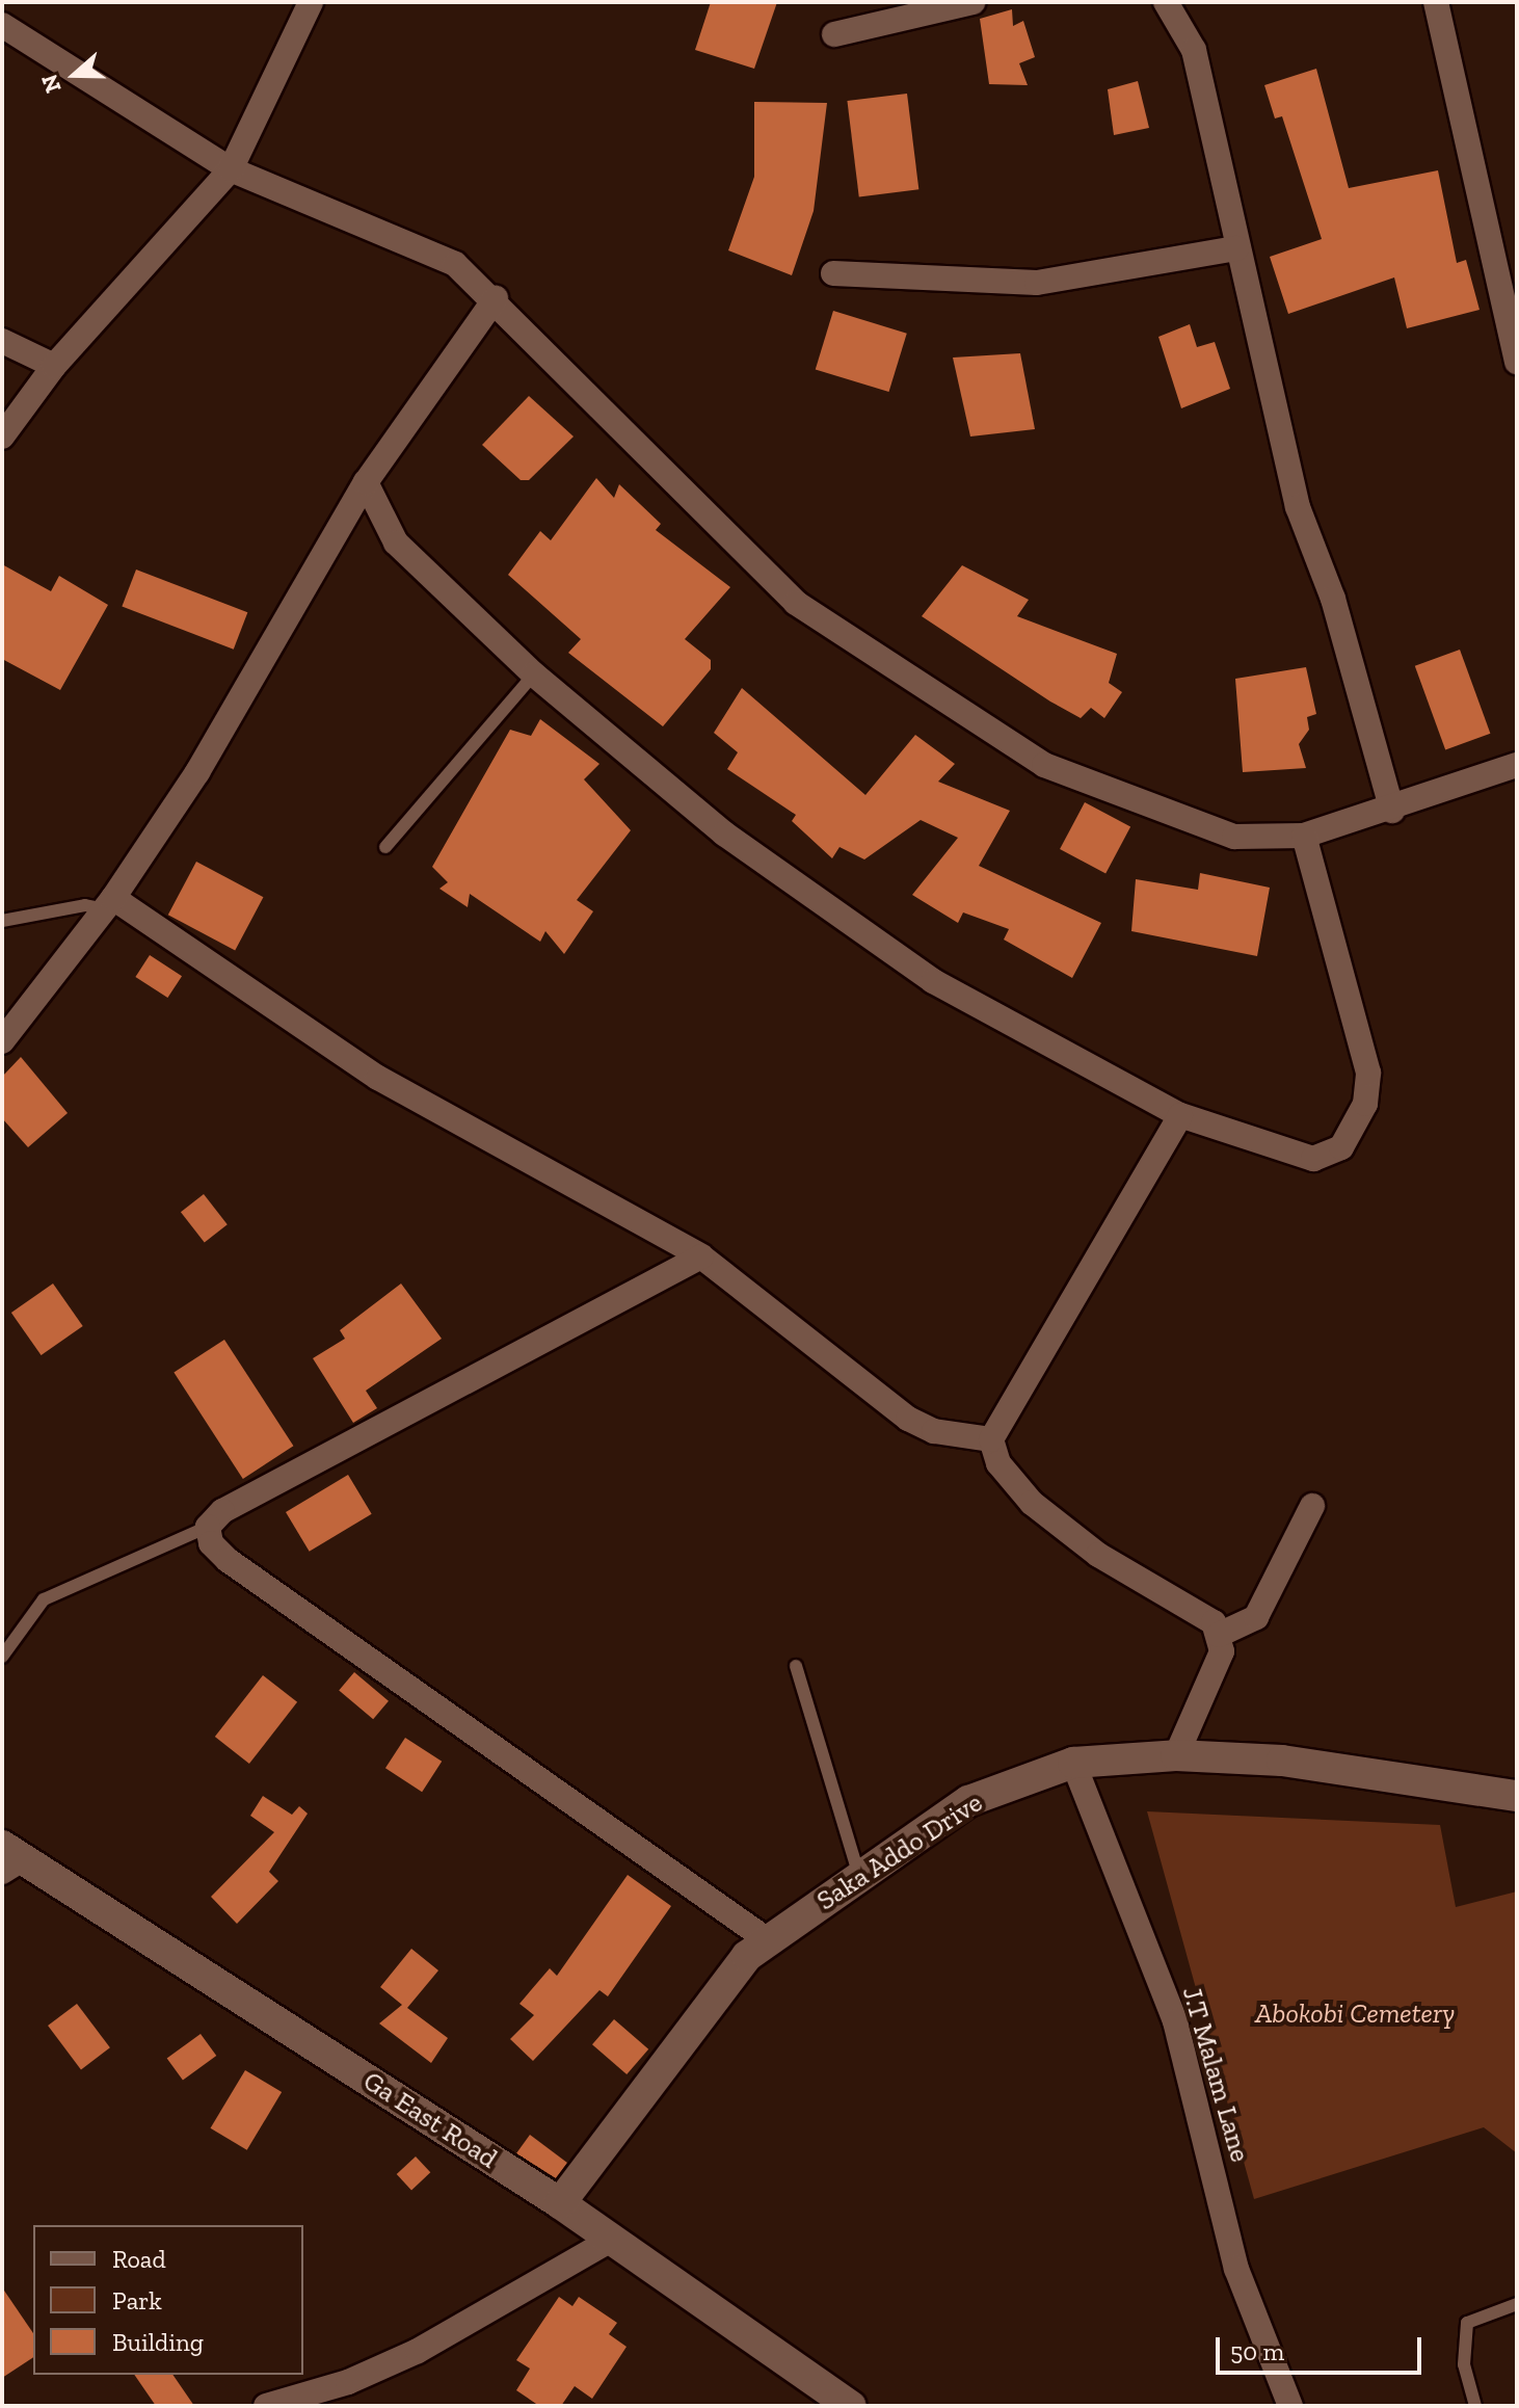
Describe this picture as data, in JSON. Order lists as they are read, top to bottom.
{
  "streets": {
    "street": ["Saka Addo Drive", "J.T Malam Lane", "Ga East Road"]
  },
  "crossings": [
    ["Saka Addo Drive", "J.T Malam Lane"],
    ["Saka Addo Drive", "Ga East Road"]
  ],
  "parks": ["Abokobi Cemetery"],
  "legend": ["Road", "Park", "Building"],
  "scale_bar": "50 m",
  "north": "left"
}
